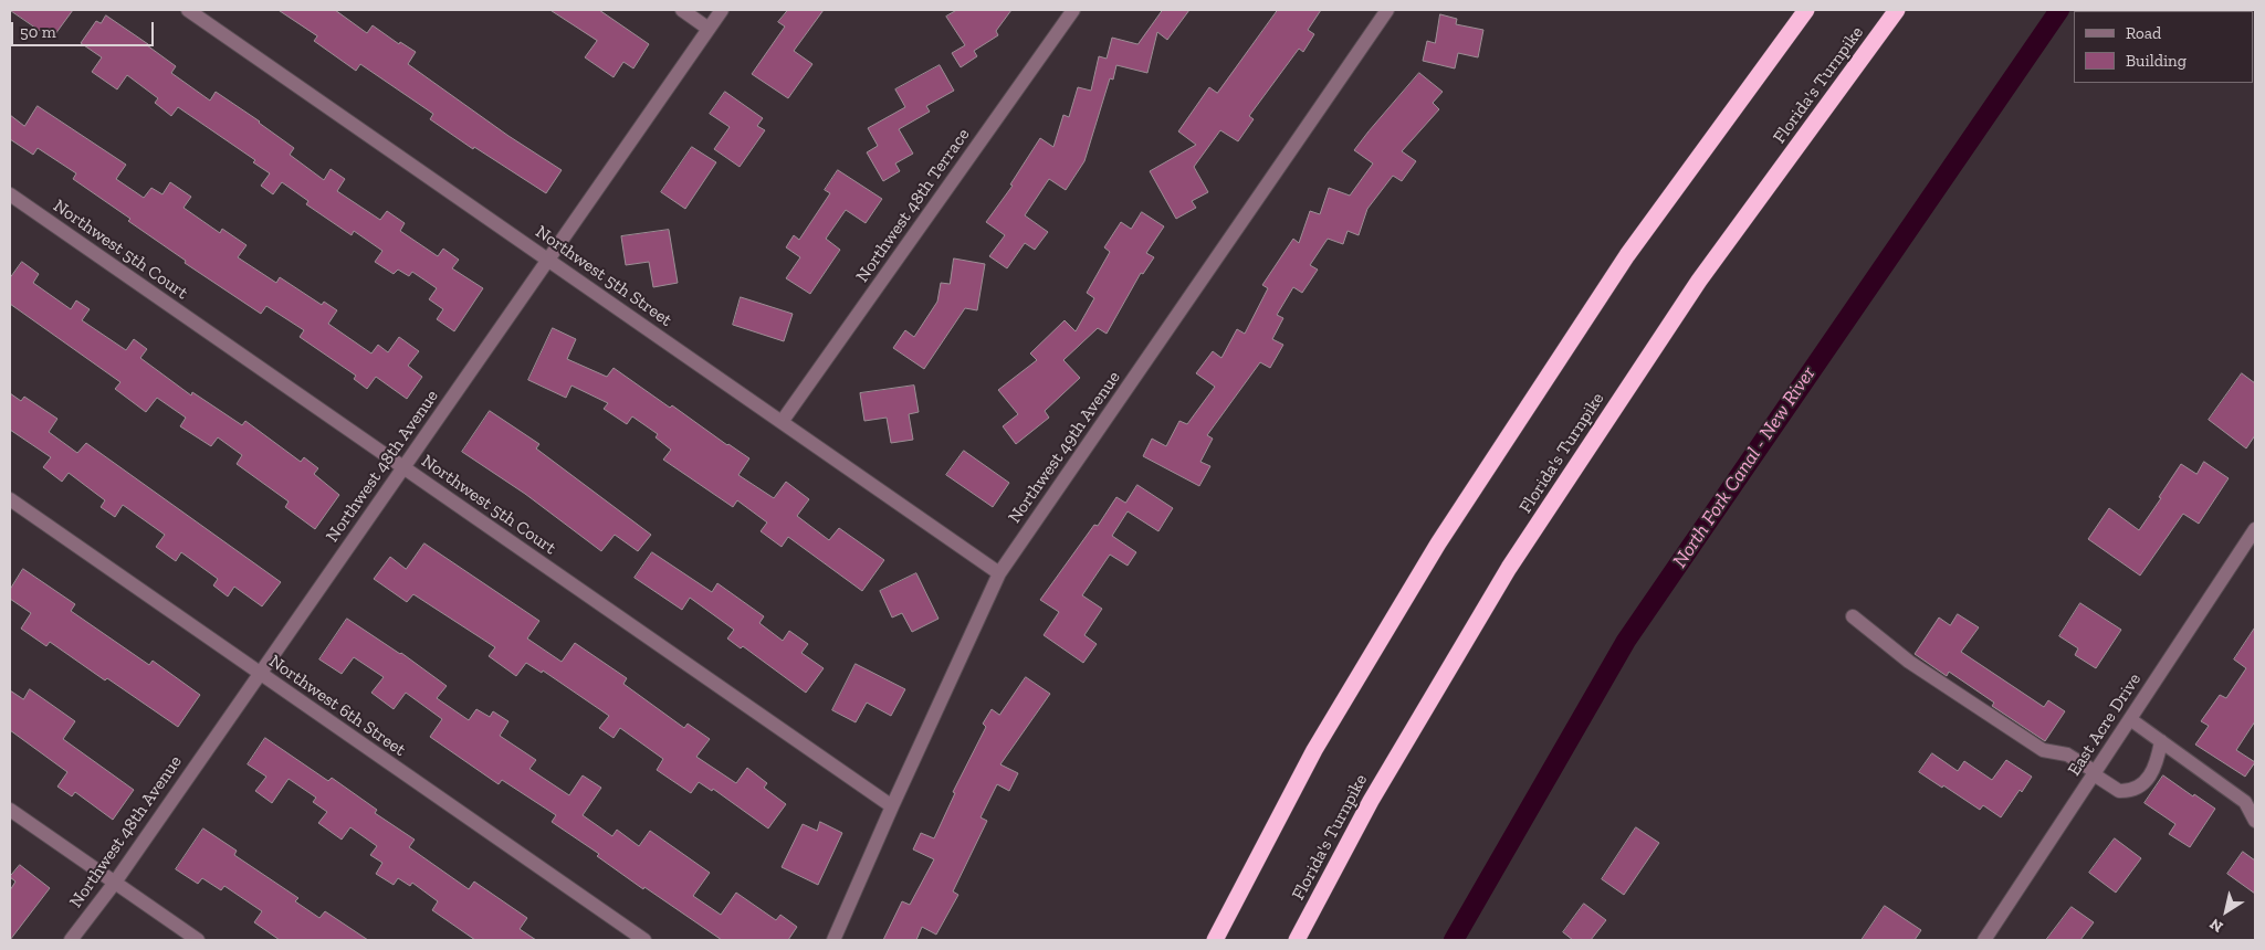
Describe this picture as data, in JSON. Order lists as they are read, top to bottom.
{
  "streets": {
    "highway": ["Florida's Turnpike"],
    "street": [
      "Northwest 48th Terrace",
      "Northwest 5th Court",
      "Northwest 5th Street",
      "Northwest 49th Avenue",
      "Northwest 48th Avenue",
      "Northwest 6th Street",
      "East Acre Drive"
    ]
  },
  "crossings": [
    ["Northwest 48th Terrace", "Northwest 5th Street"],
    ["Northwest 5th Court", "Northwest 49th Avenue"],
    ["Northwest 5th Court", "Northwest 48th Avenue"],
    ["Northwest 5th Street", "Northwest 49th Avenue"],
    ["Northwest 5th Street", "Northwest 48th Avenue"],
    ["Northwest 48th Avenue", "Northwest 6th Street"]
  ],
  "water": ["North Fork Canal - New River"],
  "legend": ["Road", "Building"],
  "scale_bar": "50 m",
  "north": "bottom left"
}
